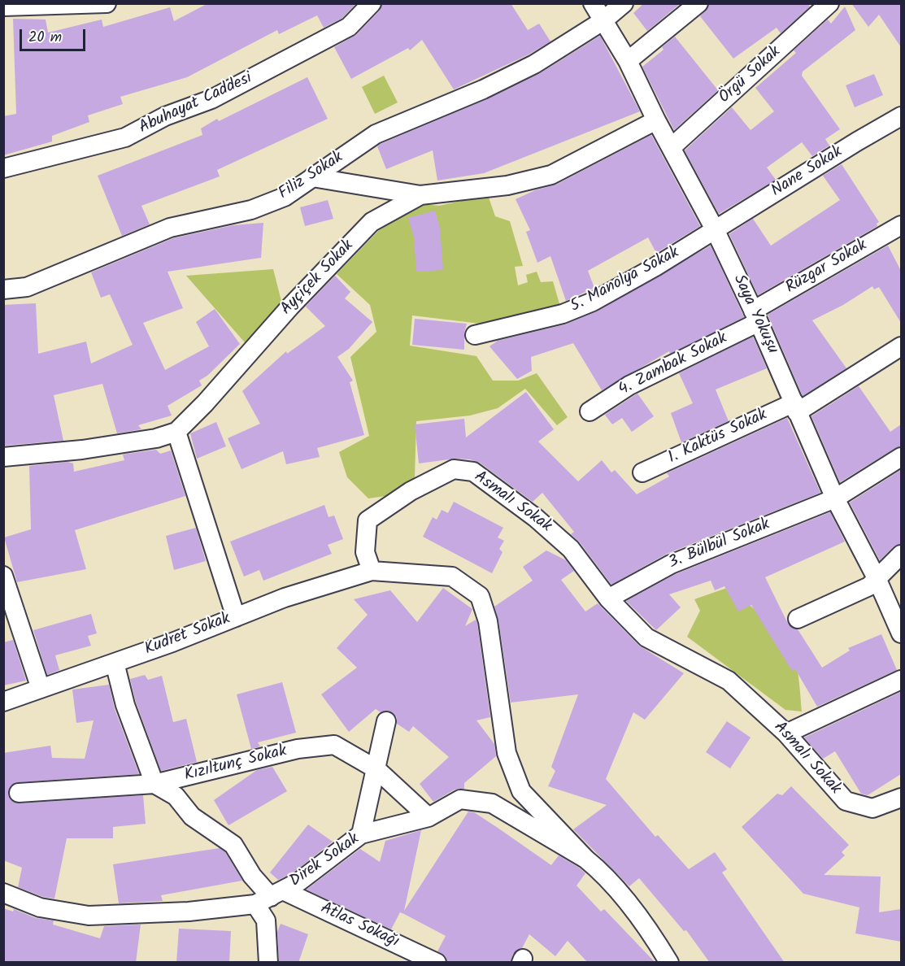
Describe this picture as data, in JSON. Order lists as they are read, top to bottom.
{
  "streets": {
    "street": [
      "Örgü Sokak",
      "Abuhayat Caddesi",
      "Nane Sokak",
      "Filiz Sokak",
      "Rüzgar Sokak",
      "Ayçiçek Sokak",
      "5. Manolya Sokak",
      "Saya Yokuşu",
      "4. Zambak Sokak",
      "1. Kaktüs Sokak",
      "Asmalı Sokak",
      "3. Bülbül Sokak",
      "Kudret Sokak",
      "Kızıltunç Sokak",
      "Direk Sokak",
      "Atlas Sokağı"
    ]
  },
  "crossings": [
    ["Örgü Sokak", "Saya Yokuşu"],
    ["Nane Sokak", "5. Manolya Sokak"],
    ["Nane Sokak", "Saya Yokuşu"],
    ["Filiz Sokak", "Saya Yokuşu"],
    ["Rüzgar Sokak", "Saya Yokuşu"],
    ["Rüzgar Sokak", "4. Zambak Sokak"],
    ["Ayçiçek Sokak", "Saya Yokuşu"],
    ["5. Manolya Sokak", "Saya Yokuşu"],
    ["Saya Yokuşu", "4. Zambak Sokak"],
    ["Saya Yokuşu", "1. Kaktüs Sokak"],
    ["Saya Yokuşu", "3. Bülbül Sokak"],
    ["Asmalı Sokak", "3. Bülbül Sokak"],
    ["Asmalı Sokak", "Kudret Sokak"],
    ["Kızıltunç Sokak", "Direk Sokak"],
    ["Direk Sokak", "Atlas Sokağı"]
  ],
  "scale_bar": "20 m"
}
